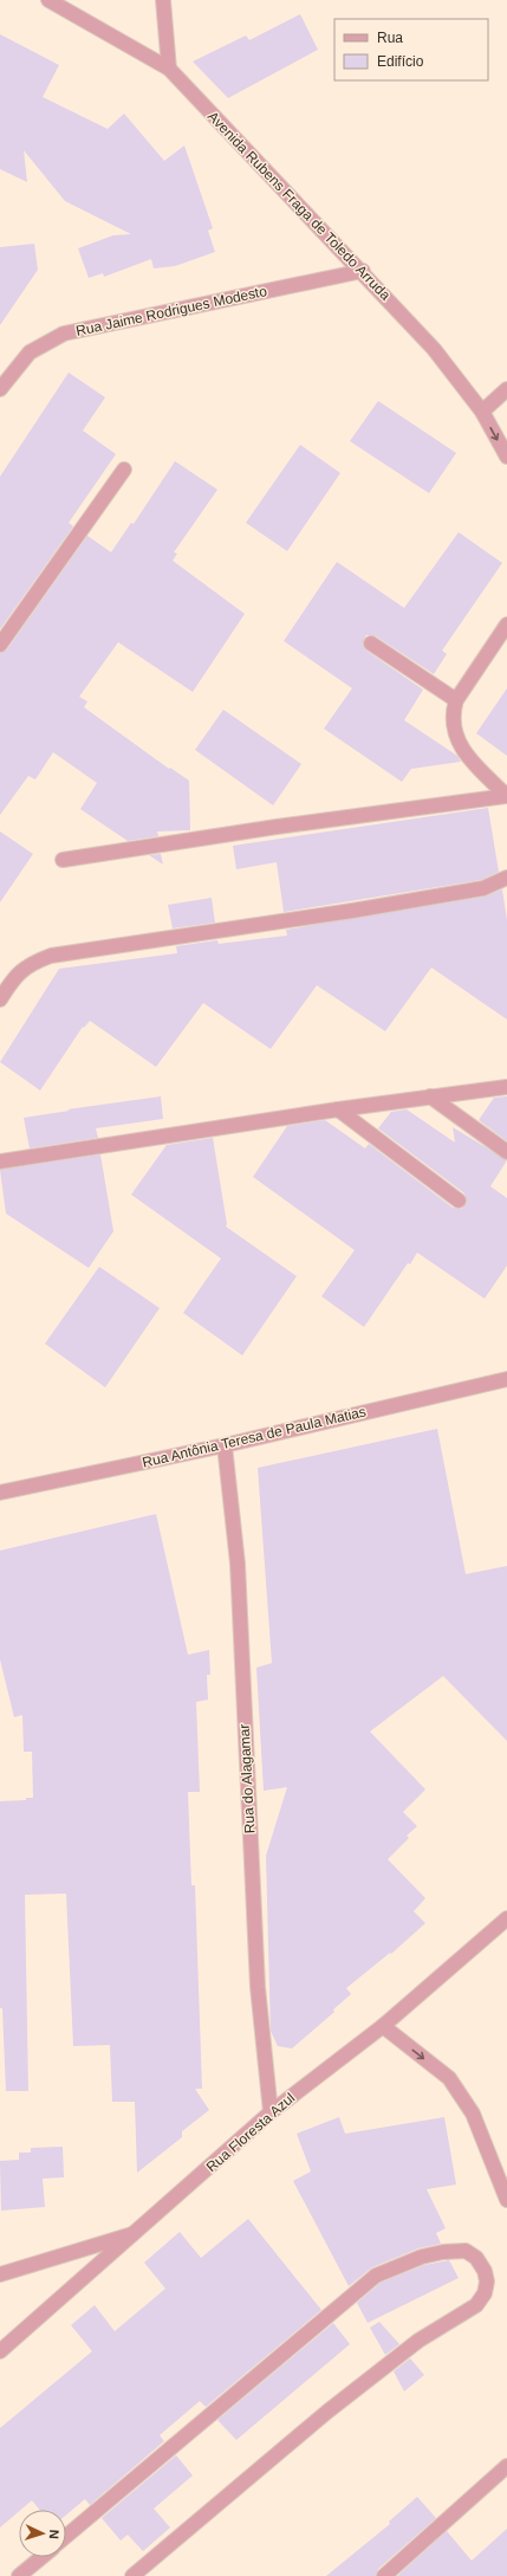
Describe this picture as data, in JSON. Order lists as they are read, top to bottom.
{
  "streets": {
    "street": [
      "Avenida Rubens Fraga de Toledo Arruda",
      "Rua Jaime Rodrigues Modesto",
      "Rua Antônia Teresa de Paula Matias",
      "Rua do Alagamar",
      "Rua Floresta Azul"
    ]
  },
  "crossings": [
    ["Avenida Rubens Fraga de Toledo Arruda", "Rua Jaime Rodrigues Modesto"],
    ["Rua Antônia Teresa de Paula Matias", "Rua do Alagamar"],
    ["Rua do Alagamar", "Rua Floresta Azul"]
  ],
  "legend": ["Rua", "Edifício"],
  "north": "right"
}
